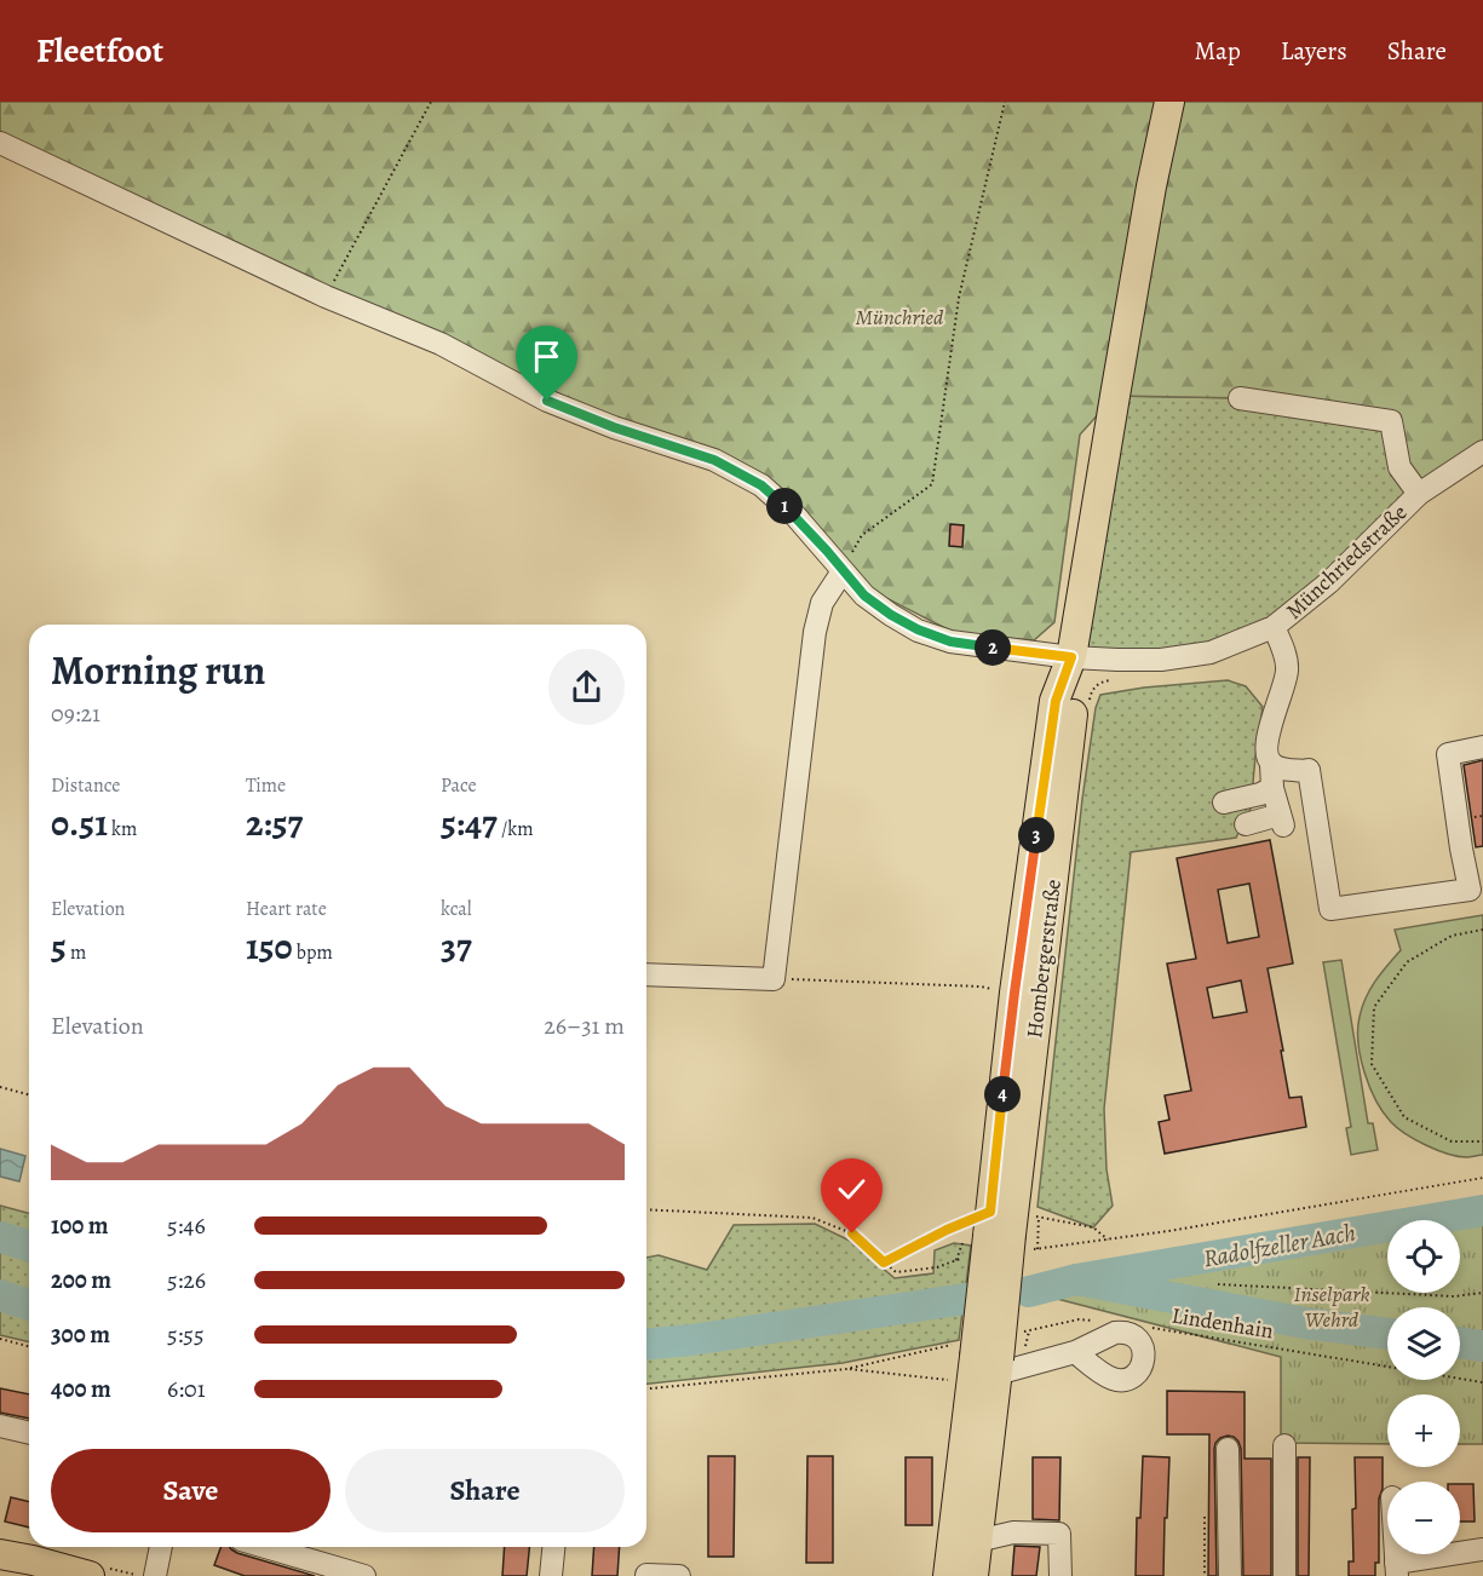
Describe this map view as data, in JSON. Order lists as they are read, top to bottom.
{
  "streets": {
    "main road": ["Hombergerstraße"],
    "street": ["Münchriedstraße"],
    "path": ["Lindenhain"]
  },
  "crossings": [
    ["Münchriedstraße", "Hombergerstraße"]
  ],
  "water": ["Radolfzeller Aach"],
  "parks": ["Münchried", "Inselpark Wehrd"],
  "page": {
    "header": "Fleetfoot",
    "nav": ["Map", "Layers", "Share"],
    "pins": [
      "1",
      "2",
      "3",
      "4"
    ],
    "heading": ["Morning run", "09:21"],
    "stats": [
      ["Distance", "0.51 km"],
      ["Time", "2:57"],
      ["Pace", "5:47 /km"],
      ["Elevation", "5 m"],
      ["Heart rate", "150 bpm"],
      ["kcal", "37"]
    ],
    "chart": ["Elevation", "26–31 m"],
    "list": [
      {
        "name": "100 m",
        "note": "5:46"
      },
      {
        "name": "200 m",
        "note": "5:26"
      },
      {
        "name": "300 m",
        "note": "5:55"
      },
      {
        "name": "400 m",
        "note": "6:01"
      }
    ],
    "map_buttons": ["+", "−"],
    "buttons": ["Save", "Share"]
  }
}
